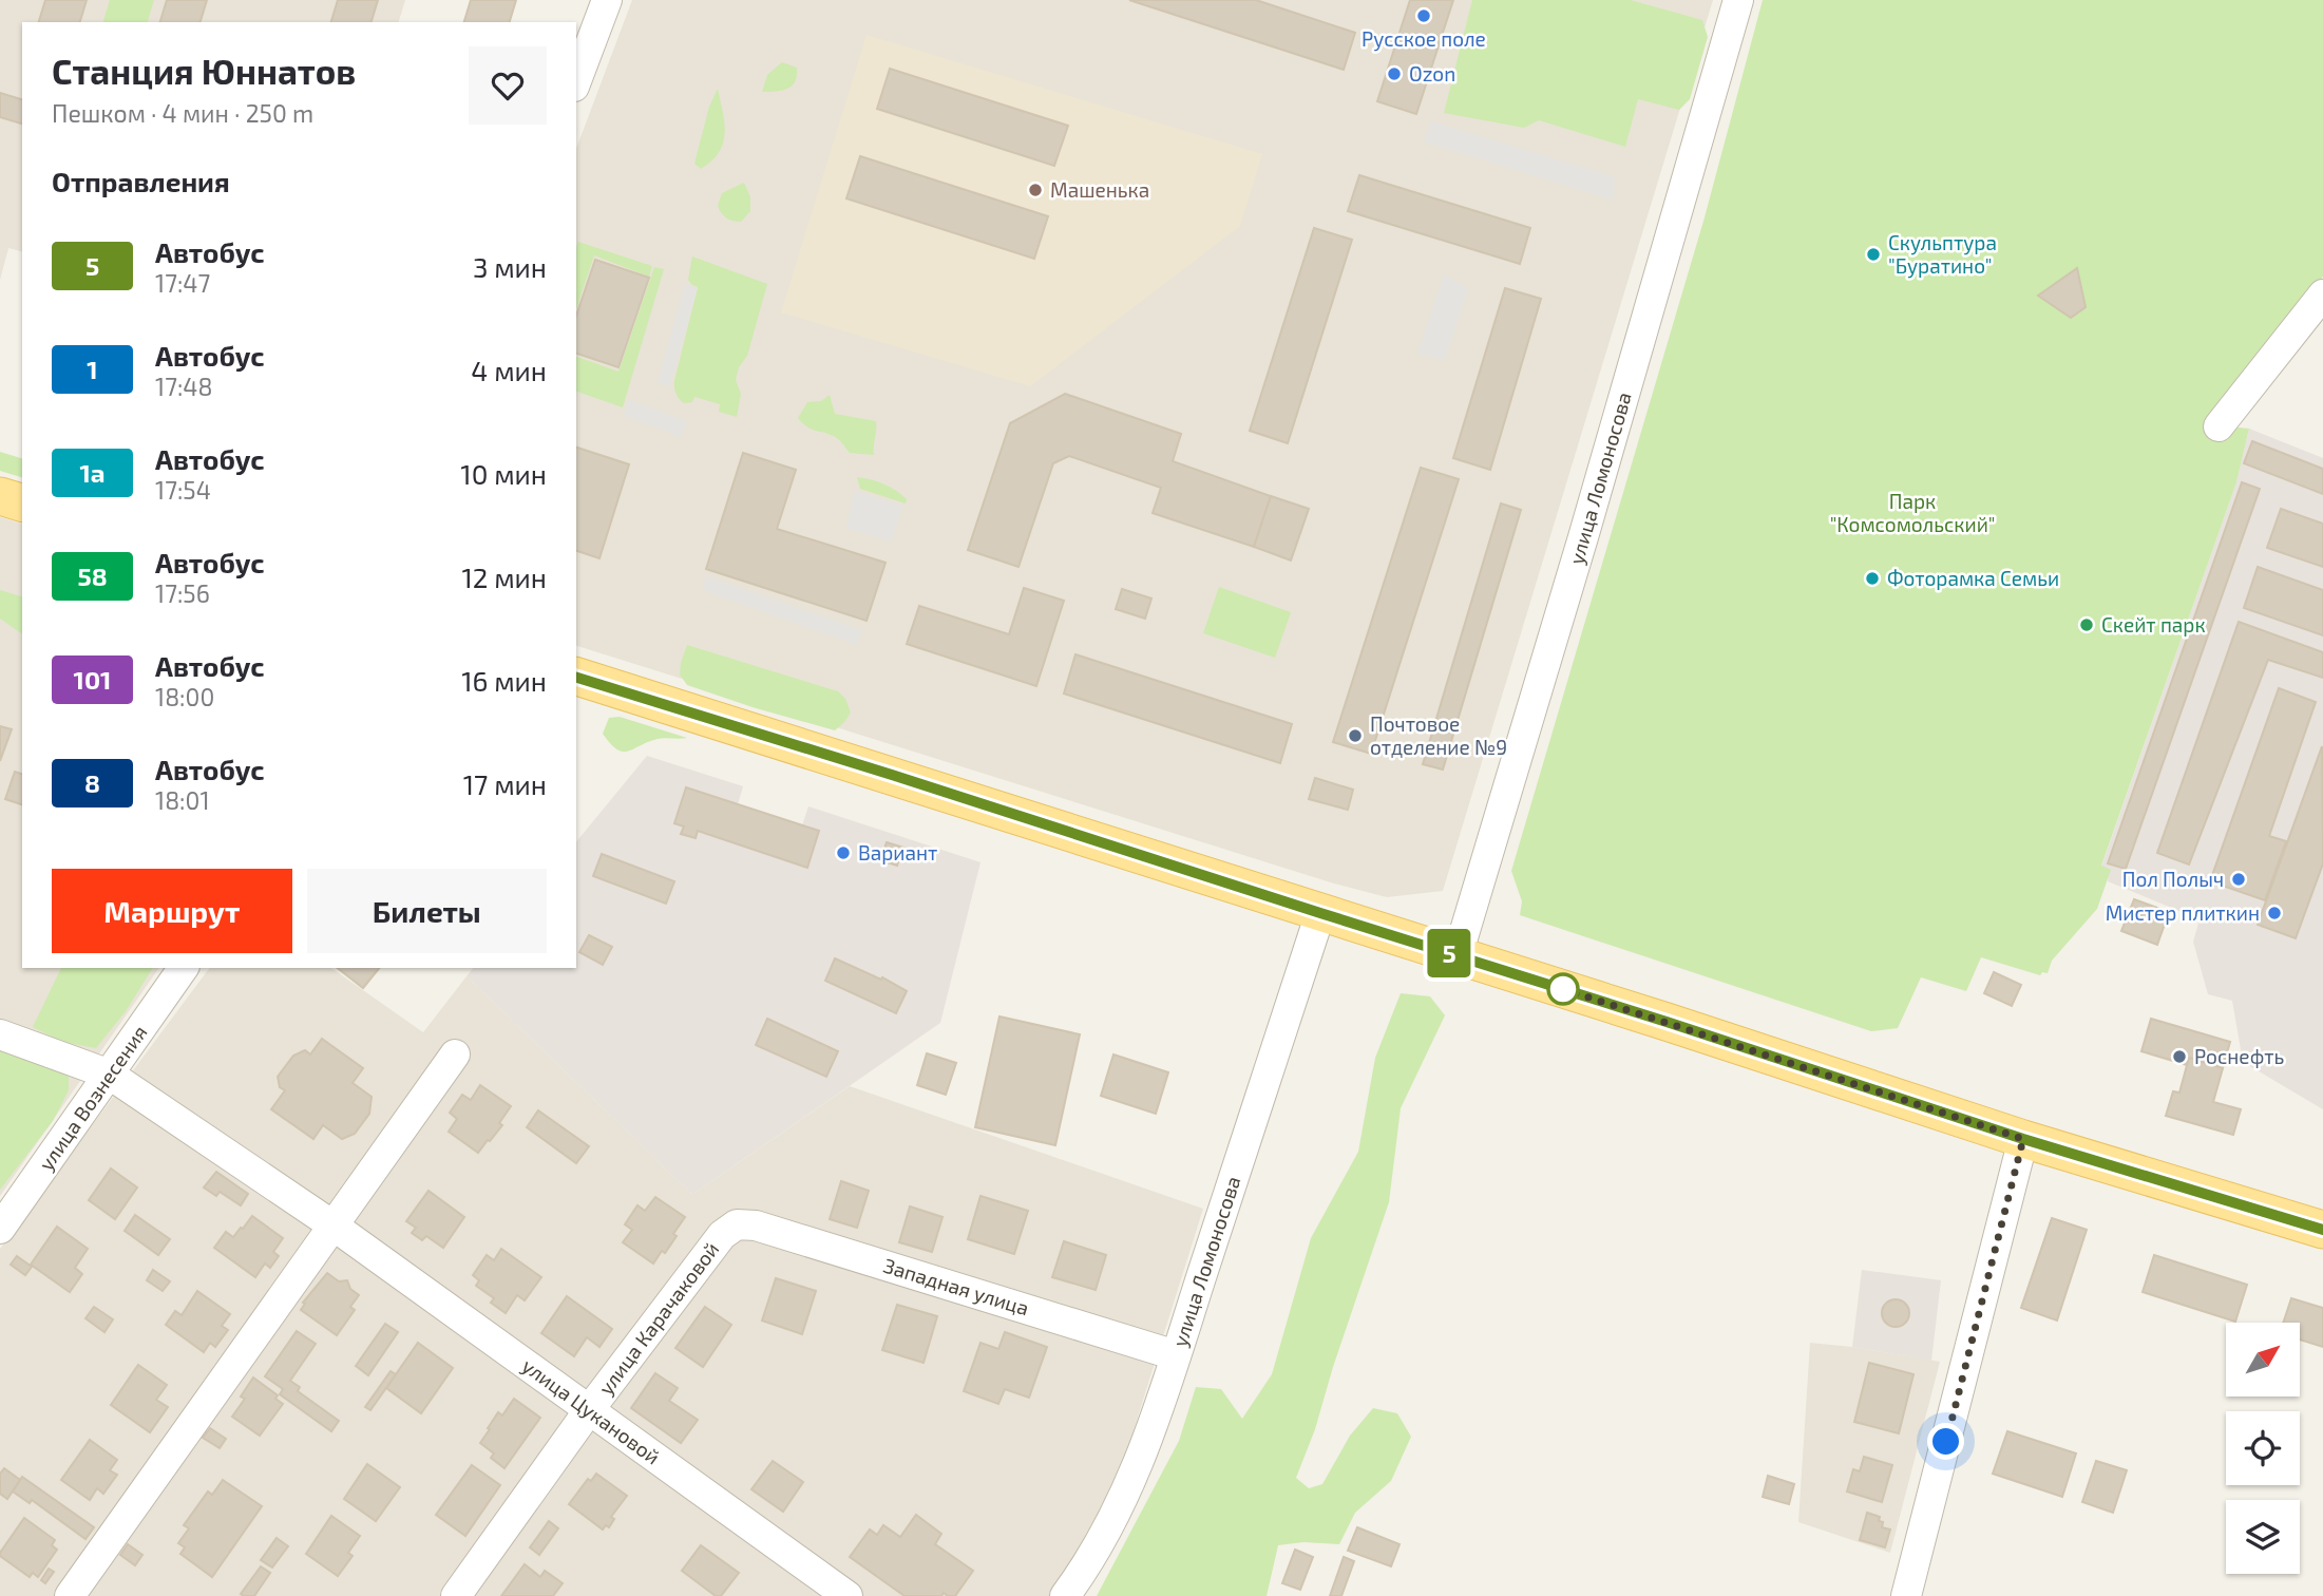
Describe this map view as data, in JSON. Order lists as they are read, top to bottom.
{
  "streets": {
    "street": [
      "улица Ломоносова",
      "улица Вознесения",
      "Западная улица",
      "улица Карачаковой",
      "улица Цукановой"
    ]
  },
  "crossings": [
    ["улица Ломоносова", "Западная улица"],
    ["улица Вознесения", "улица Цукановой"],
    ["Западная улица", "улица Карачаковой"],
    ["улица Карачаковой", "улица Цукановой"]
  ],
  "parks": ["Парк \"Комсомольский\""],
  "places": [
    "Русское поле",
    "Ozon",
    "Машенька",
    "Скульптура \"Буратино\"",
    "Фоторамка Семьи",
    "Скейт парк",
    "Почтовое отделение №9",
    "Вариант",
    "Пол Полыч",
    "Мистер плиткин",
    "Роснефть"
  ],
  "lines": ["bus line 5"],
  "north": "top right",
  "page": {
    "on_map": "5",
    "heading": [
      ["Станция Юннатов", "Пешком · 4 мин · 250 m"],
      "Отправления"
    ],
    "list": [
      {
        "mark": "5",
        "name": "Автобус",
        "note": "17:47",
        "value": "3 мин"
      },
      {
        "mark": "1",
        "name": "Автобус",
        "note": "17:48",
        "value": "4 мин"
      },
      {
        "mark": "1а",
        "name": "Автобус",
        "note": "17:54",
        "value": "10 мин"
      },
      {
        "mark": "58",
        "name": "Автобус",
        "note": "17:56",
        "value": "12 мин"
      },
      {
        "mark": "101",
        "name": "Автобус",
        "note": "18:00",
        "value": "16 мин"
      },
      {
        "mark": "8",
        "name": "Автобус",
        "note": "18:01",
        "value": "17 мин"
      }
    ],
    "buttons": ["Маршрут", "Билеты"]
  }
}
